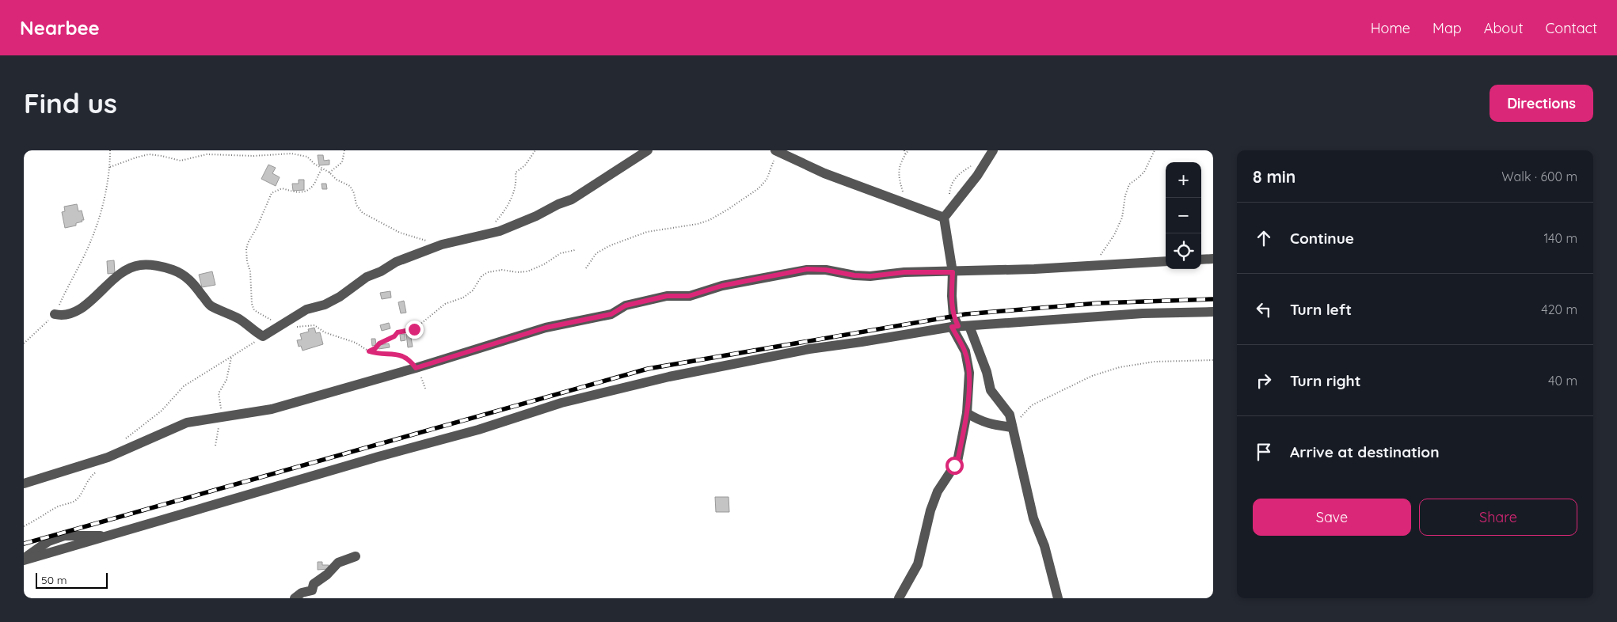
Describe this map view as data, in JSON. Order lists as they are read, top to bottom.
{
  "scale_bar": "50 m",
  "page": {
    "header": "Nearbee",
    "nav": [
      "Home",
      "Map",
      "About",
      "Contact"
    ],
    "buttons": [
      "Directions",
      ["Save", "Share"]
    ],
    "title": "Find us",
    "heading": ["8 min", "Walk · 600 m"],
    "map_buttons": ["+", "−"],
    "list": [
      ["Continue", "140 m"],
      ["Turn left", "420 m"],
      ["Turn right", "40 m"],
      "Arrive at destination"
    ],
    "scale": "50 m"
  }
}
